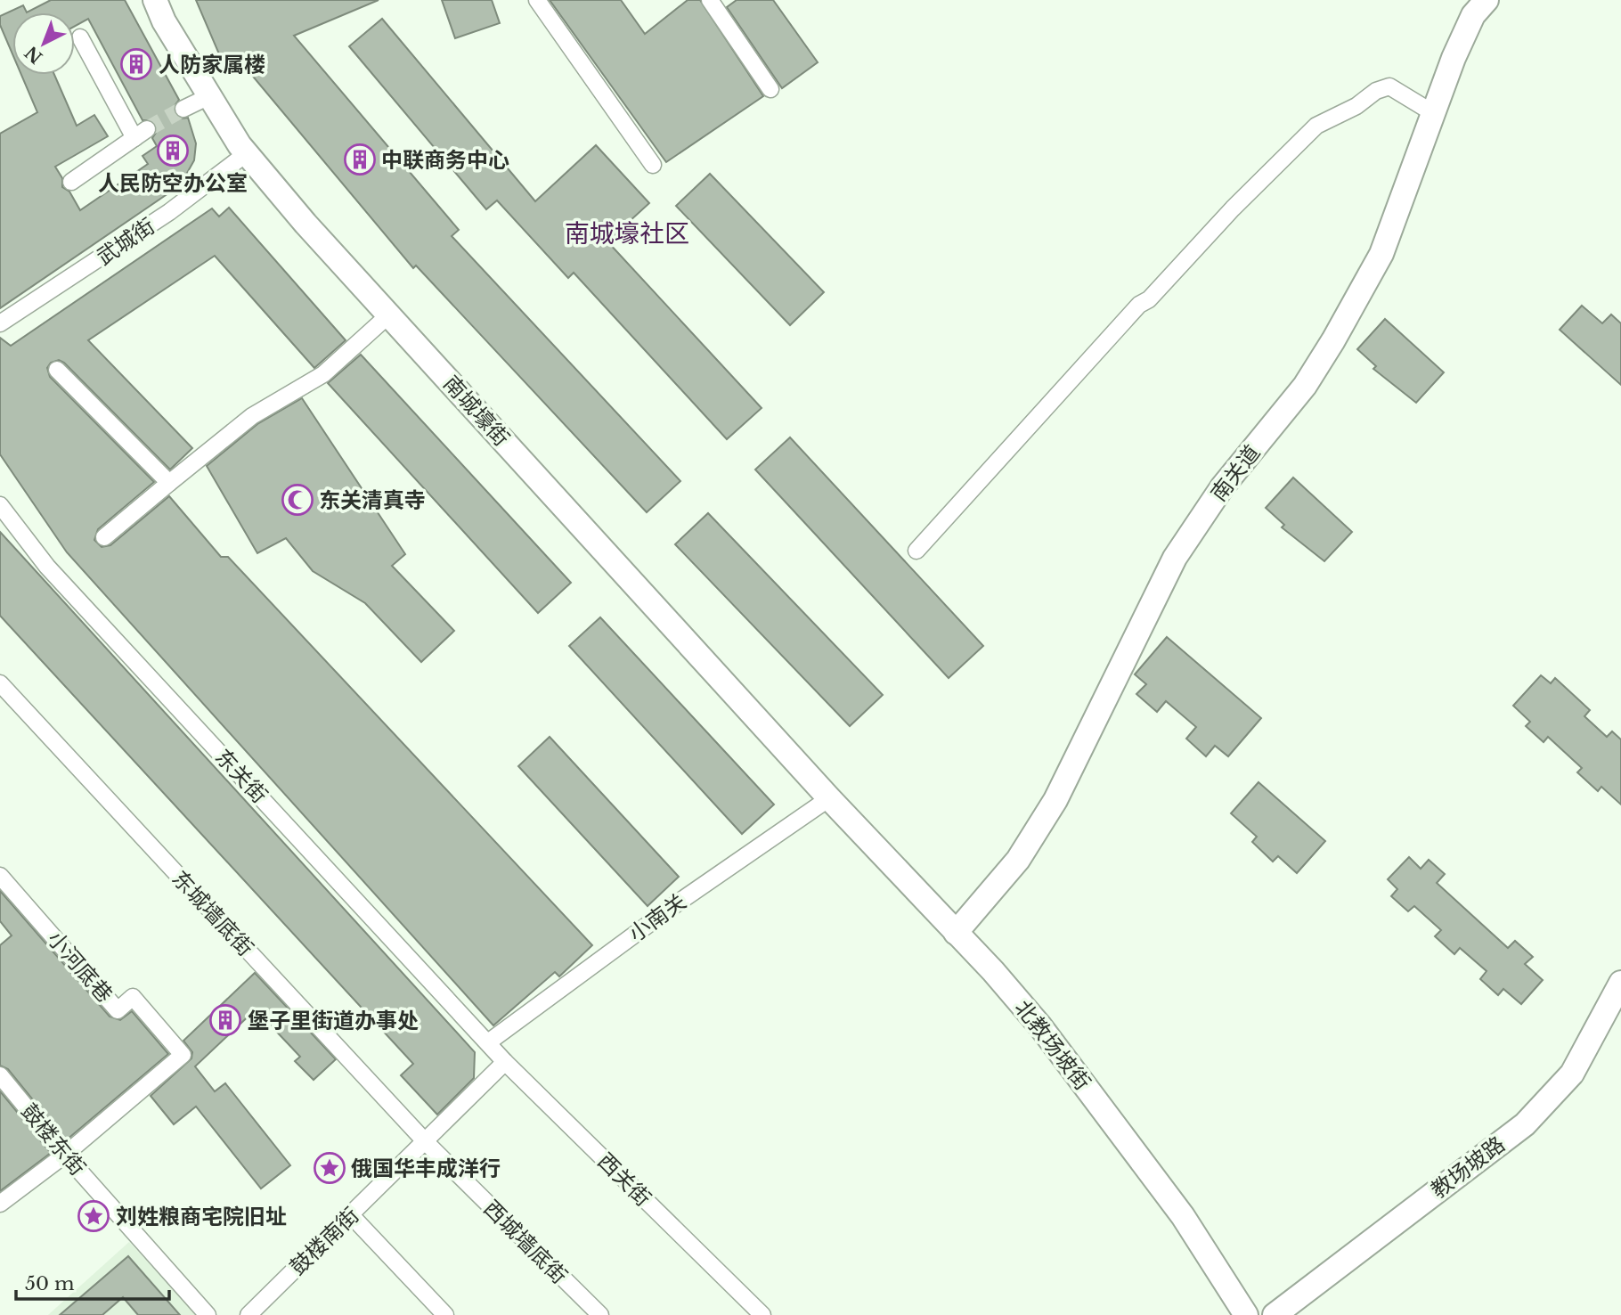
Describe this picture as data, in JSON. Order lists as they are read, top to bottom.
{
  "streets": {
    "street": [
      "武城街",
      "南城壕街",
      "南关道",
      "东关街",
      "东城墙底街",
      "小南关",
      "小河底巷",
      "北教场坡街",
      "鼓楼东街",
      "教场坡路",
      "西关街",
      "鼓楼南街",
      "西城墙底街"
    ]
  },
  "crossings": [
    ["武城街", "南城壕街"],
    ["南城壕街", "小南关"],
    ["南城壕街", "北教场坡街"],
    ["南关道", "北教场坡街"],
    ["东关街", "小南关"],
    ["东关街", "西关街"],
    ["东城墙底街", "鼓楼南街"],
    ["东城墙底街", "西城墙底街"],
    ["小南关", "北教场坡街"],
    ["小南关", "西关街"],
    ["小河底巷", "鼓楼东街"],
    ["西关街", "鼓楼南街"],
    ["鼓楼南街", "西城墙底街"]
  ],
  "districts": ["南城壕社区"],
  "places": {
    "building": [
      "人防家属楼",
      "人民防空办公室",
      "中联商务中心",
      "堡子里街道办事处"
    ],
    "mosque": ["东关清真寺"],
    "place": ["俄国华丰成洋行", "刘姓粮商宅院旧址"]
  },
  "scale_bar": "50 m",
  "north": "bottom left"
}
